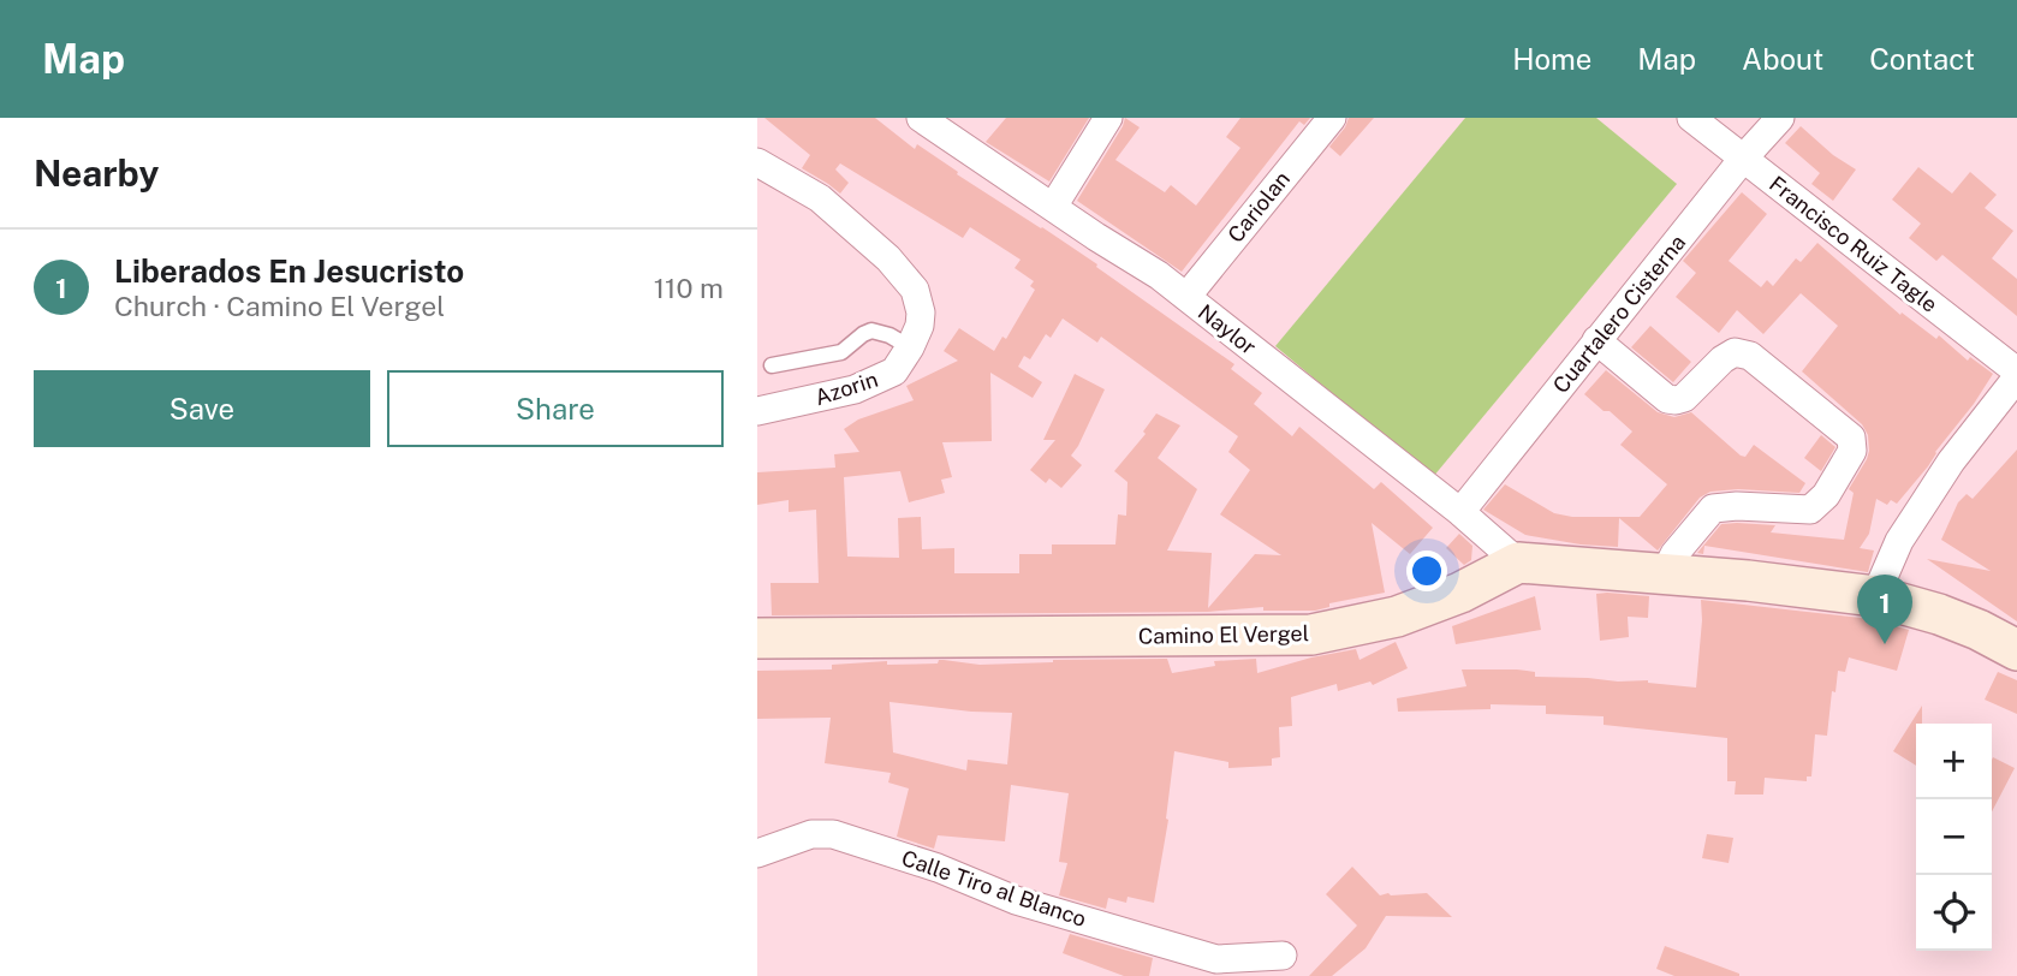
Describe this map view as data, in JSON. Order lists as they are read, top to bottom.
{
  "streets": {
    "street": [
      "Cariolan",
      "Francisco Ruiz Tagle",
      "Cuartalero Cisterna",
      "Naylor",
      "Azorin",
      "Camino El Vergel",
      "Calle Tiro al Blanco"
    ]
  },
  "crossings": [
    ["Cariolan", "Naylor"],
    ["Francisco Ruiz Tagle", "Cuartalero Cisterna"],
    ["Cuartalero Cisterna", "Naylor"],
    ["Naylor", "Camino El Vergel"]
  ],
  "page": {
    "header": "Map",
    "nav": [
      "Home",
      "Map",
      "About",
      "Contact"
    ],
    "heading": "Nearby",
    "list": [
      {
        "mark": "1",
        "name": "Liberados En Jesucristo",
        "note": "Church · Camino El Vergel",
        "value": "110 m"
      }
    ],
    "buttons": ["Save", "Share"],
    "pins": "1",
    "map_buttons": ["+", "−"]
  }
}
